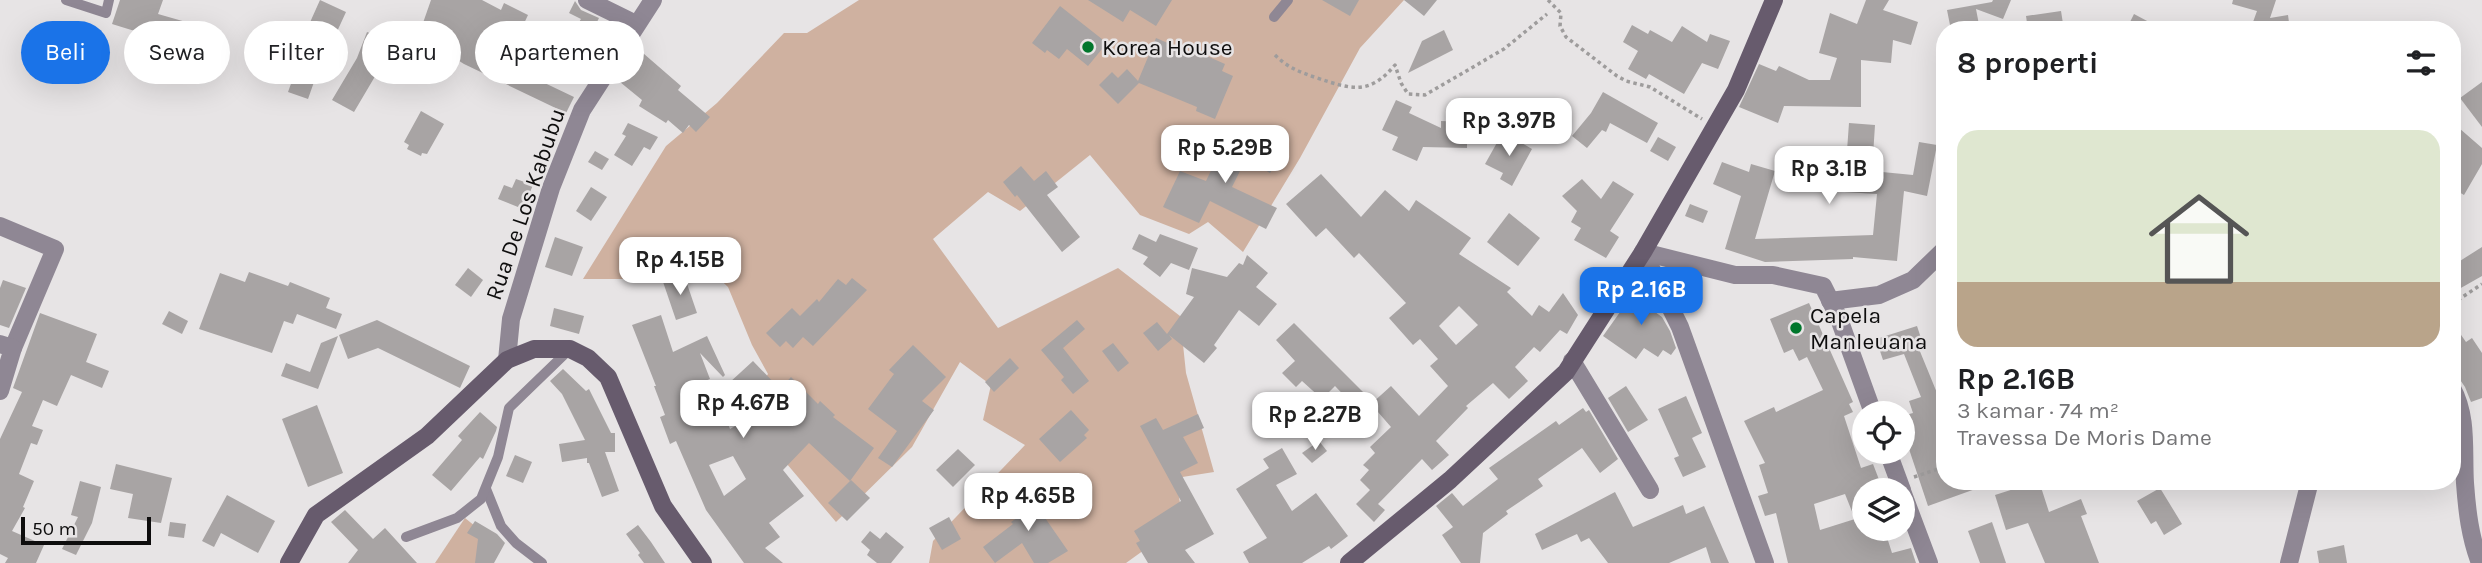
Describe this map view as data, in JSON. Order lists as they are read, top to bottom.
{
  "streets": {
    "street": ["Rua De Los Kabubu"]
  },
  "places": ["Korea House", "Capela Manleuana"],
  "scale_bar": "50 m",
  "page": {
    "chip": [
      "Beli",
      "Sewa",
      "Filter",
      "Baru",
      "Apartemen"
    ],
    "heading": "8 properti",
    "price": [
      "Rp 3.97B",
      "Rp 5.29B",
      "Rp 3.1B",
      "Rp 4.15B",
      "Rp 2.16B",
      "Rp 4.67B",
      "Rp 2.27B",
      "Rp 4.65B"
    ],
    "list": [
      {
        "name": "Rp 2.16B",
        "note": "3 kamar · 74 m² · Travessa De Moris Dame"
      }
    ],
    "scale": "50 m"
  }
}
